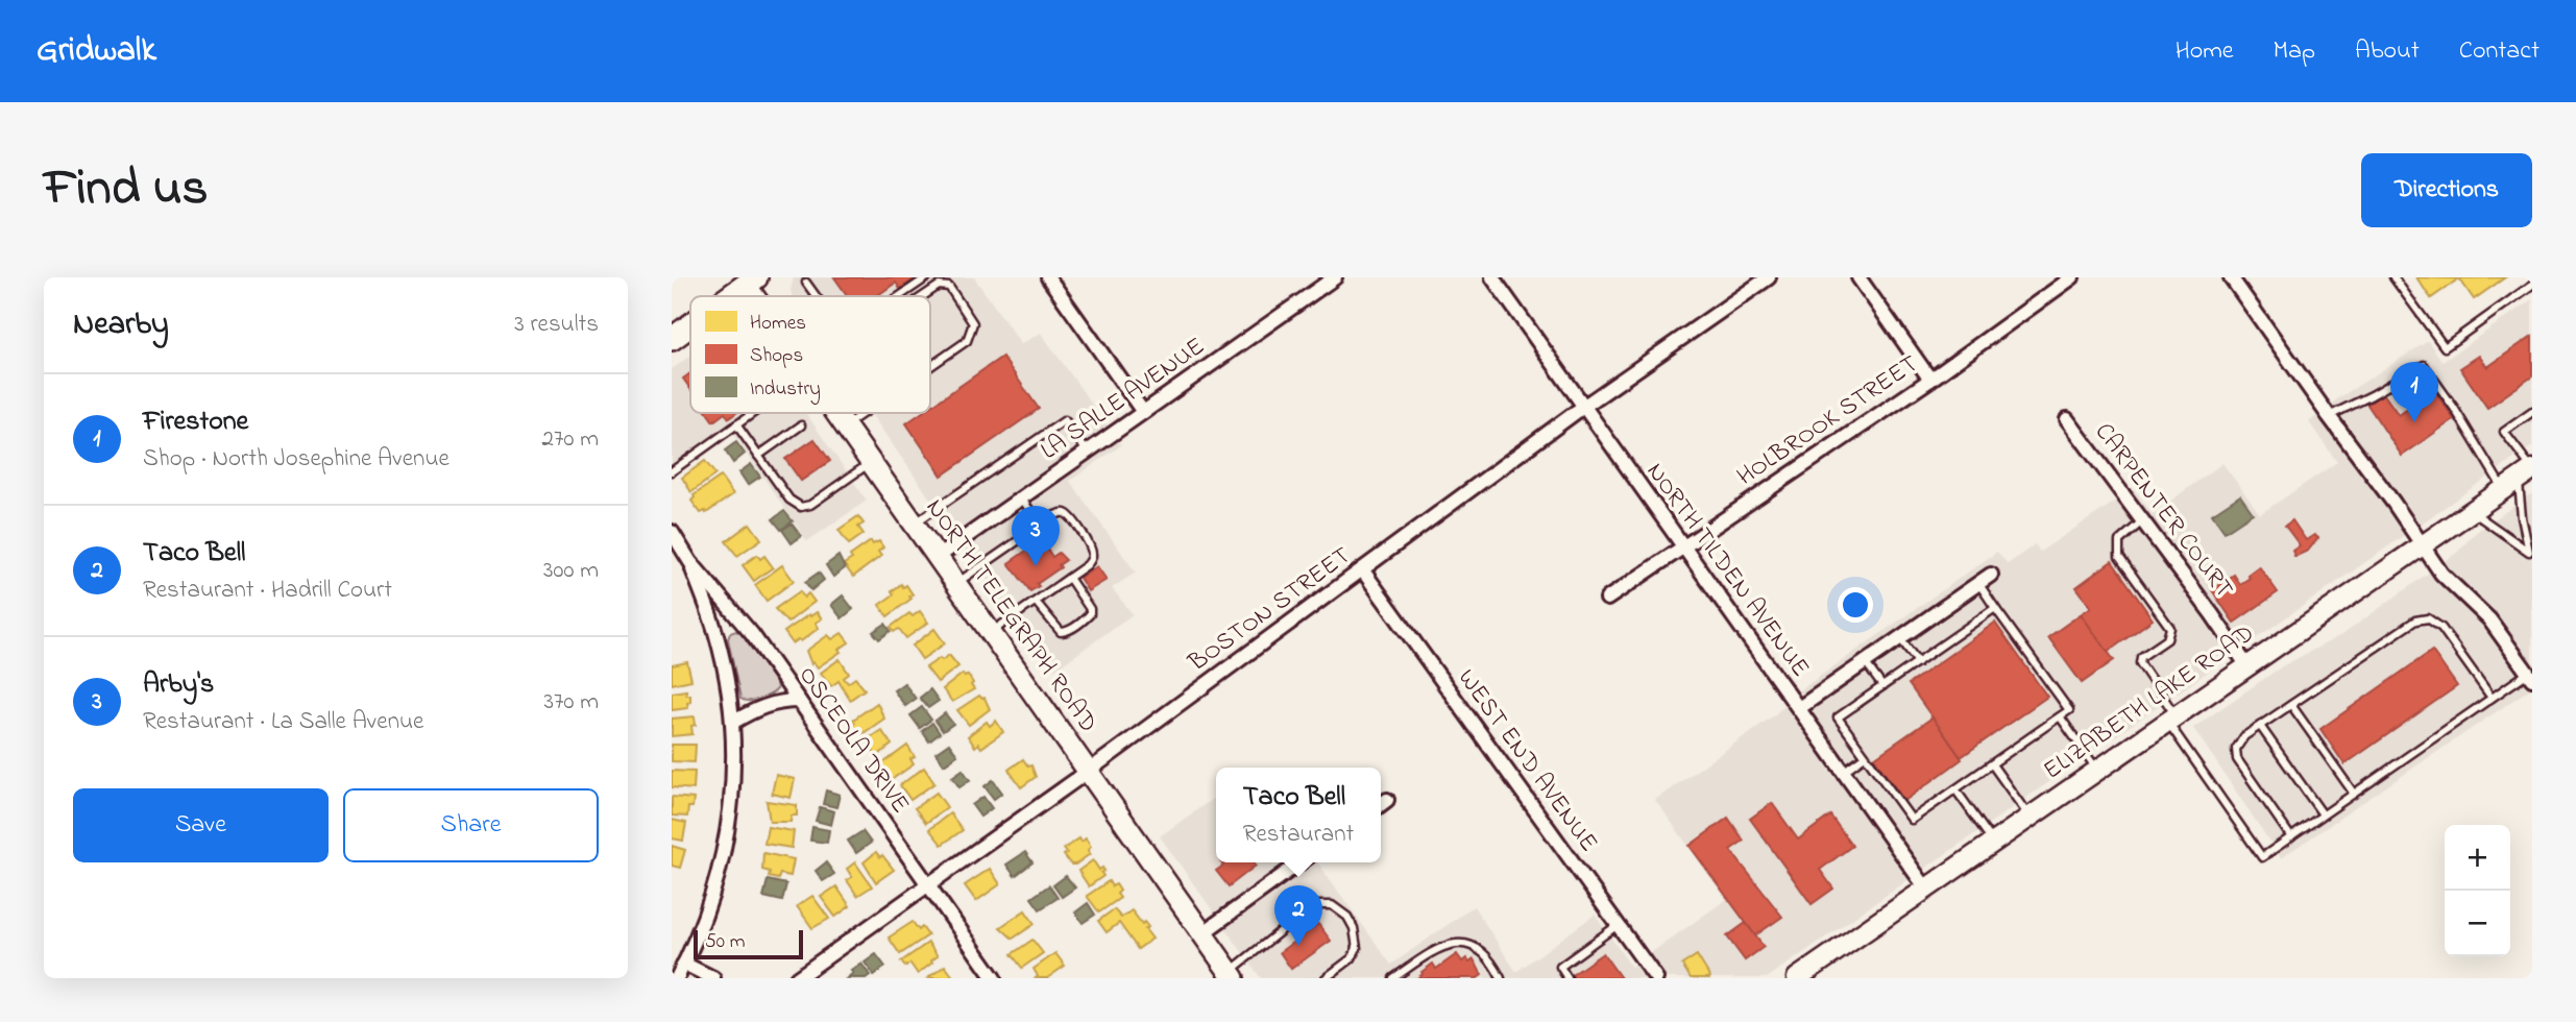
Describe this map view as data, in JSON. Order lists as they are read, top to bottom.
{
  "streets": {
    "main road": ["NORTH TELEGRAPH ROAD", "ELIZABETH LAKE ROAD"],
    "street": [
      "LA SALLE AVENUE",
      "HOLBROOK STREET",
      "CARPENTER COURT",
      "NORTH TILDEN AVENUE",
      "BOSTON STREET",
      "OSCEOLA DRIVE",
      "WEST END AVENUE"
    ]
  },
  "crossings": [
    ["LA SALLE AVENUE", "NORTH TELEGRAPH ROAD"],
    ["HOLBROOK STREET", "NORTH TILDEN AVENUE"],
    ["CARPENTER COURT", "ELIZABETH LAKE ROAD"],
    ["NORTH TILDEN AVENUE", "BOSTON STREET"],
    ["NORTH TILDEN AVENUE", "ELIZABETH LAKE ROAD"],
    ["BOSTON STREET", "NORTH TELEGRAPH ROAD"],
    ["BOSTON STREET", "OSCEOLA DRIVE"],
    ["BOSTON STREET", "WEST END AVENUE"]
  ],
  "legend": ["Homes", "Shops", "Industry"],
  "scale_bar": "50 m",
  "page": {
    "header": "Gridwalk",
    "nav": [
      "Home",
      "Map",
      "About",
      "Contact"
    ],
    "title": "Find us",
    "buttons": [
      "Directions",
      ["Save", "Share"]
    ],
    "heading": ["Nearby", "3 results"],
    "pins": ["1", "3", "2"],
    "list": [
      {
        "mark": "1",
        "name": "Firestone",
        "note": "Shop · North Josephine Avenue",
        "value": "270 m"
      },
      {
        "mark": "2",
        "name": "Taco Bell",
        "note": "Restaurant · Hadrill Court",
        "value": "300 m"
      },
      {
        "mark": "3",
        "name": "Arby's",
        "note": "Restaurant · La Salle Avenue",
        "value": "370 m"
      }
    ],
    "popup": ["Taco Bell", "Restaurant"],
    "map_buttons": ["+", "−"],
    "scale": "50 m"
  }
}
